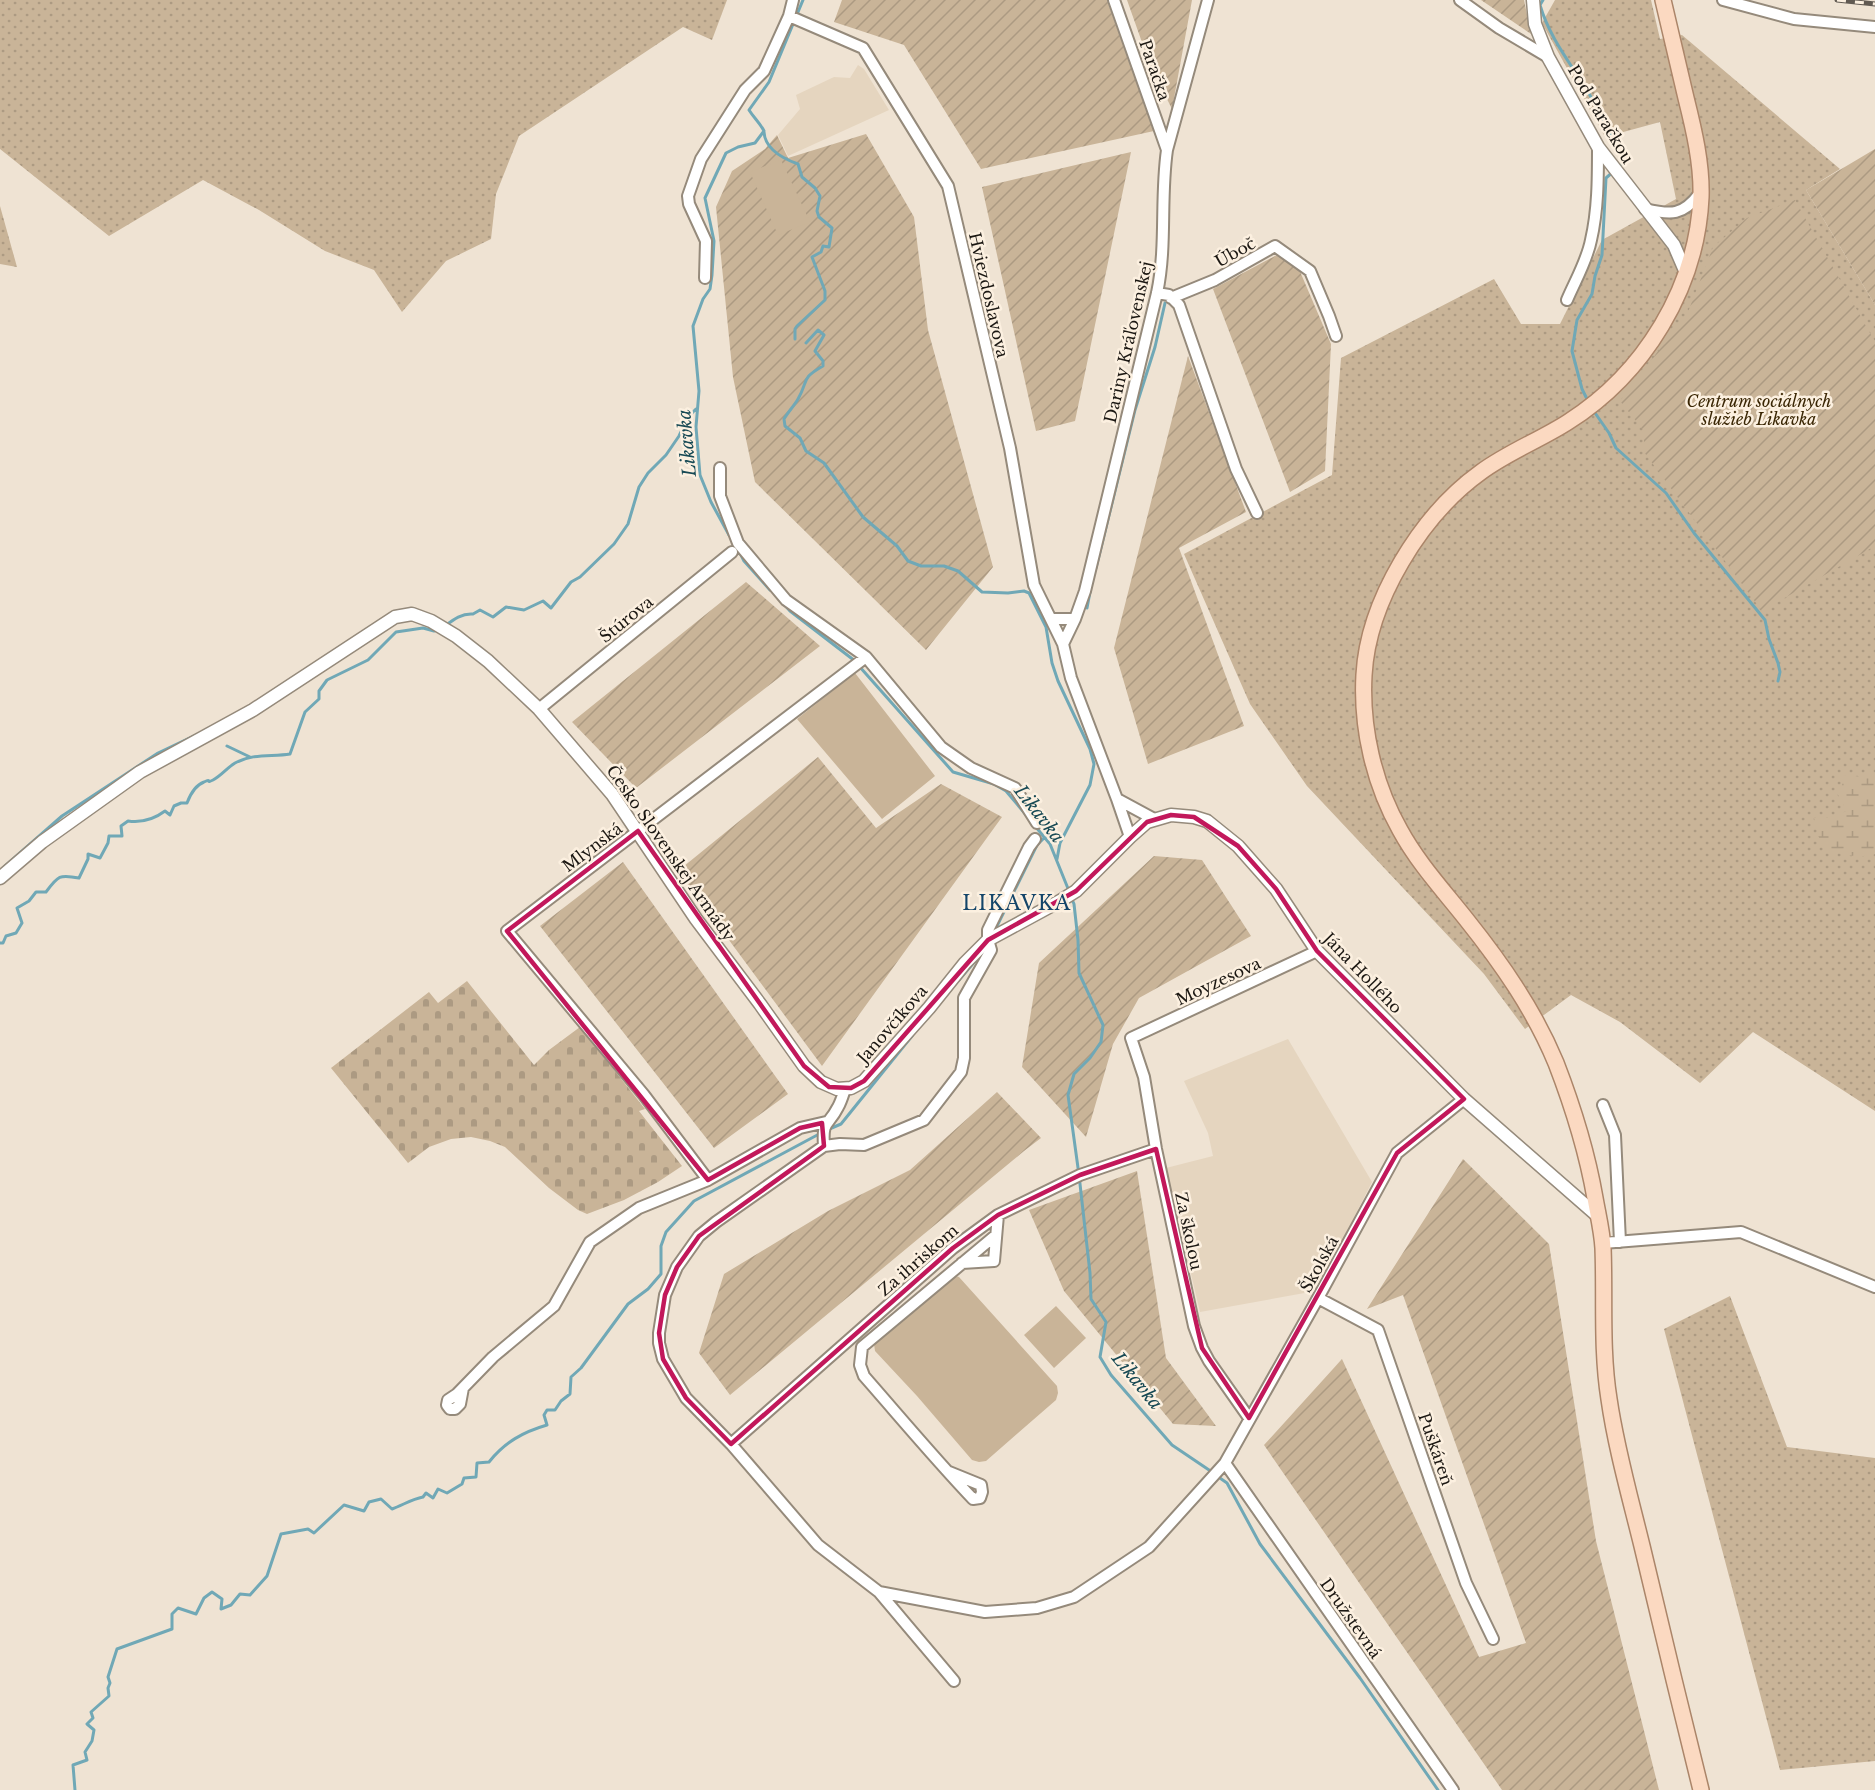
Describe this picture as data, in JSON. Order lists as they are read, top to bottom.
{
  "streets": {
    "street": [
      "Paračka",
      "Pod Paračkou",
      "Úboč",
      "Hviezdoslavova",
      "Dariny Kráľovenskej",
      "Štúrova",
      "Mlynská",
      "Česko Slovenskej Armády",
      "Jána Hollého",
      "Moyzesova",
      "Janovčíkova",
      "Za školou",
      "Za ihriskom",
      "Školská",
      "Puškáreň",
      "Družstevná"
    ]
  },
  "crossings": [
    ["Paračka", "Dariny Kráľovenskej"],
    ["Hviezdoslavova", "Dariny Kráľovenskej"],
    ["Štúrova", "Česko Slovenskej Armády"],
    ["Mlynská", "Česko Slovenskej Armády"],
    ["Česko Slovenskej Armády", "Janovčíkova"],
    ["Jána Hollého", "Moyzesova"],
    ["Jána Hollého", "Janovčíkova"],
    ["Jána Hollého", "Školská"],
    ["Moyzesova", "Za školou"],
    ["Za školou", "Za ihriskom"],
    ["Za školou", "Školská"],
    ["Školská", "Puškáreň"],
    ["Školská", "Družstevná"]
  ],
  "districts": ["LIKAVKA"],
  "water": ["Likavka"],
  "parks": ["Centrum sociálnych služieb Likavka"]
}
